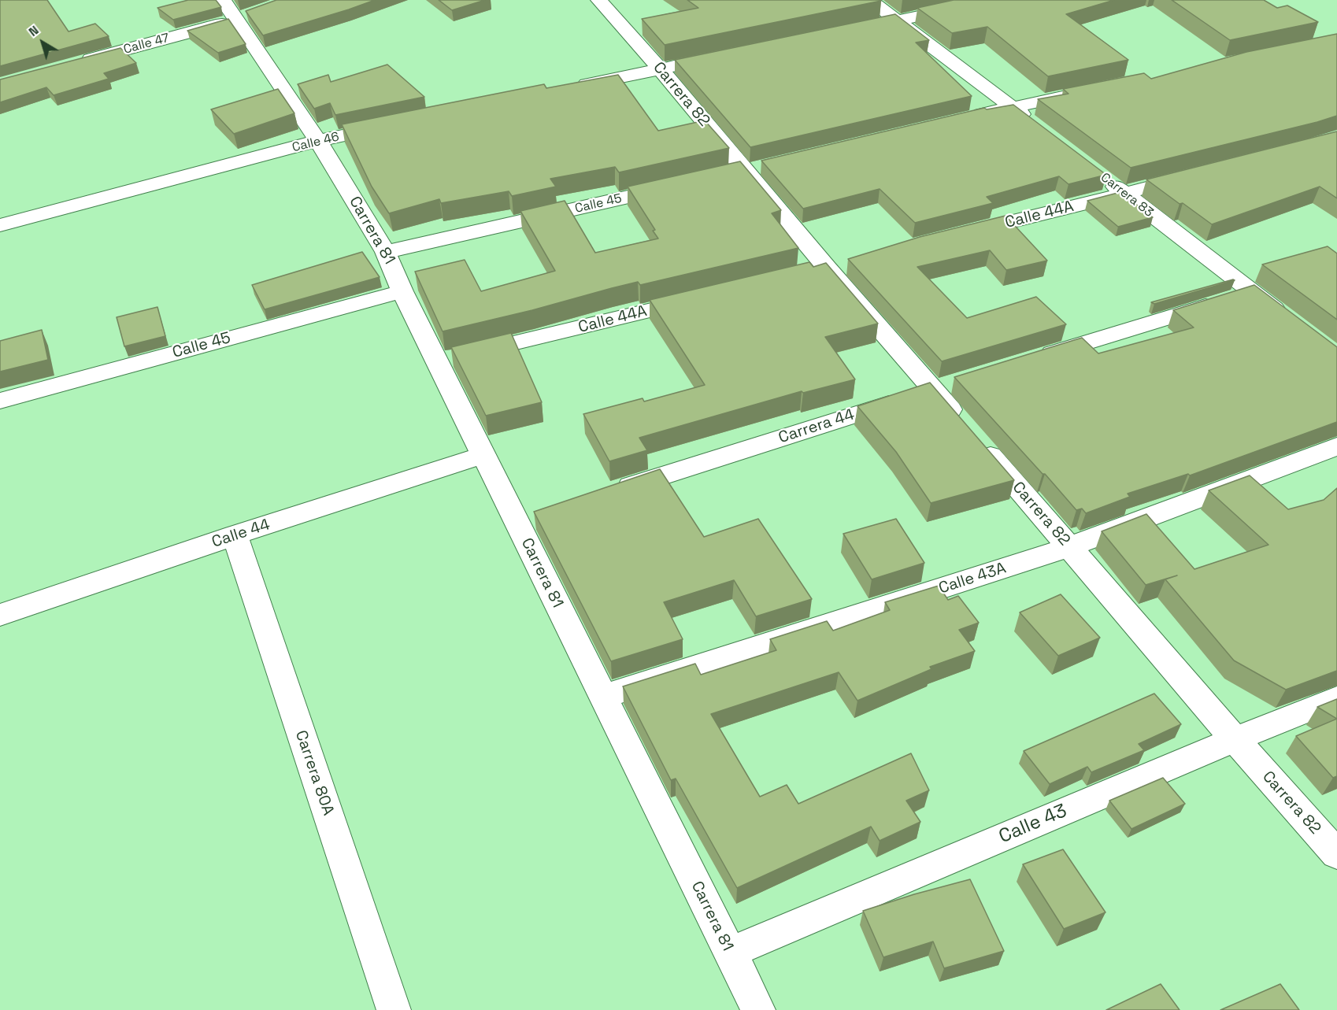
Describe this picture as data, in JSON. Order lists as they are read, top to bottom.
{
  "streets": {
    "street": [
      "Calle 47",
      "Carrera 82",
      "Calle 46",
      "Carrera 83",
      "Calle 45",
      "Calle 44A",
      "Carrera 81",
      "Carrera 44",
      "Calle 44",
      "Calle 43A",
      "Carrera 80A",
      "Calle 43"
    ]
  },
  "crossings": [
    ["Calle 47", "Carrera 81"],
    ["Carrera 82", "Carrera 44"],
    ["Carrera 82", "Calle 43A"],
    ["Carrera 82", "Calle 43"],
    ["Calle 46", "Carrera 81"],
    ["Carrera 83", "Calle 44A"],
    ["Calle 45", "Carrera 81"],
    ["Calle 44A", "Carrera 81"],
    ["Carrera 81", "Calle 44"],
    ["Carrera 81", "Calle 43A"],
    ["Carrera 81", "Calle 43"],
    ["Calle 44", "Carrera 80A"]
  ],
  "north": "top left"
}
